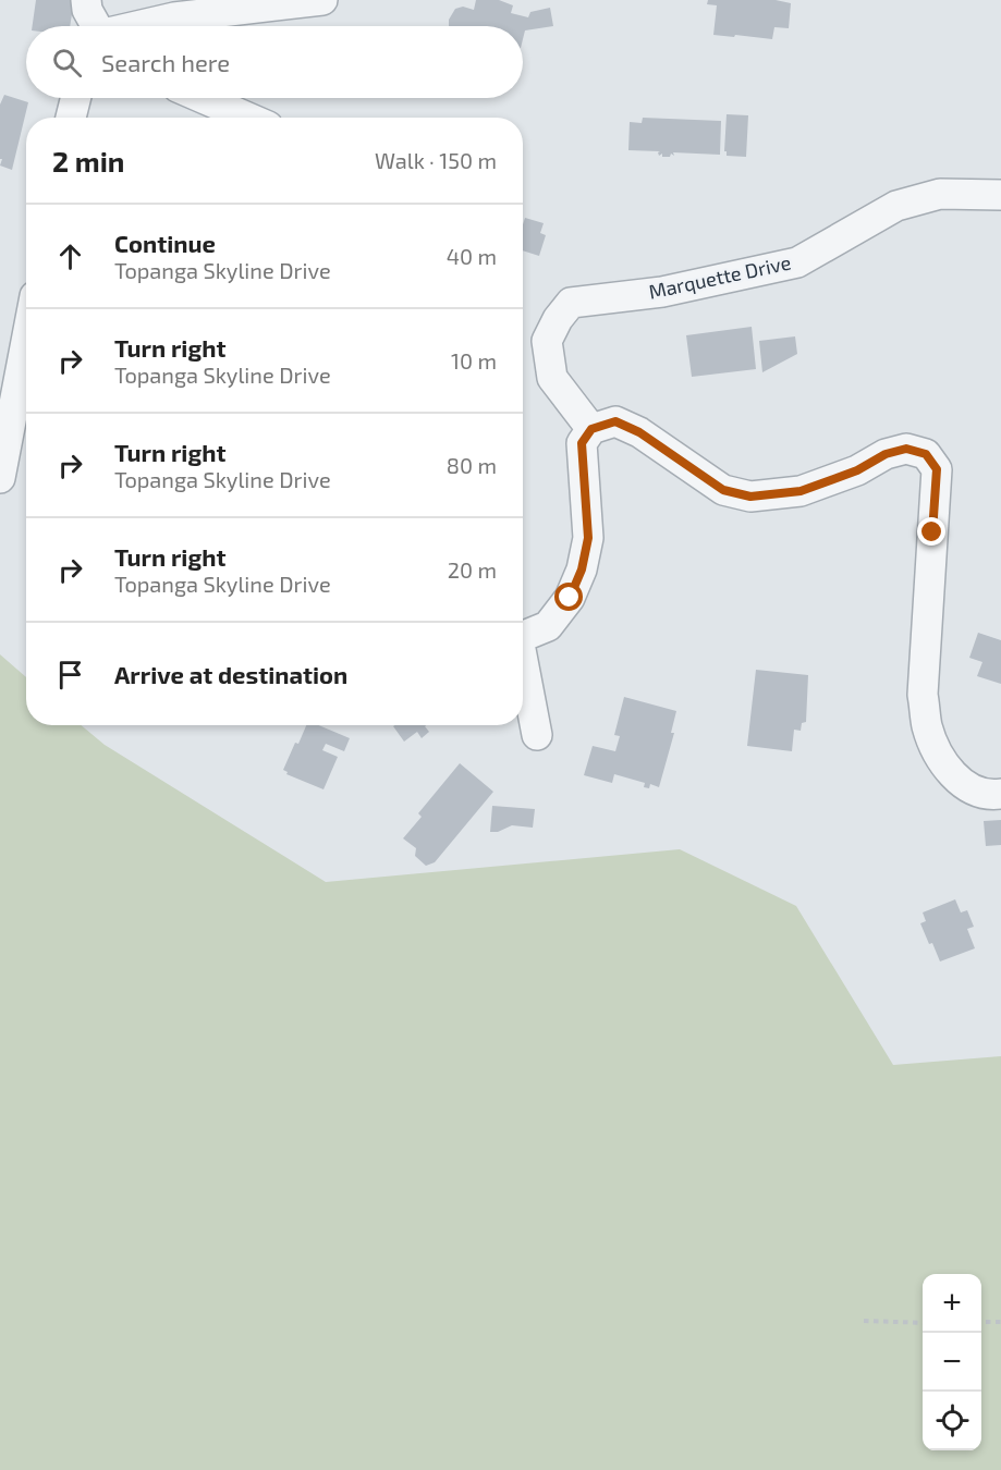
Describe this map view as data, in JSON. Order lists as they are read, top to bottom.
{
  "streets": {
    "street": ["Marquette Drive"]
  },
  "page": {
    "search": "Search here",
    "heading": ["2 min", "Walk · 150 m"],
    "list": [
      ["Continue", "Topanga Skyline Drive", "40 m"],
      ["Turn right", "Topanga Skyline Drive", "10 m"],
      ["Turn right", "Topanga Skyline Drive", "80 m"],
      ["Turn right", "Topanga Skyline Drive", "20 m"],
      "Arrive at destination"
    ],
    "map_buttons": ["+", "−"]
  }
}
